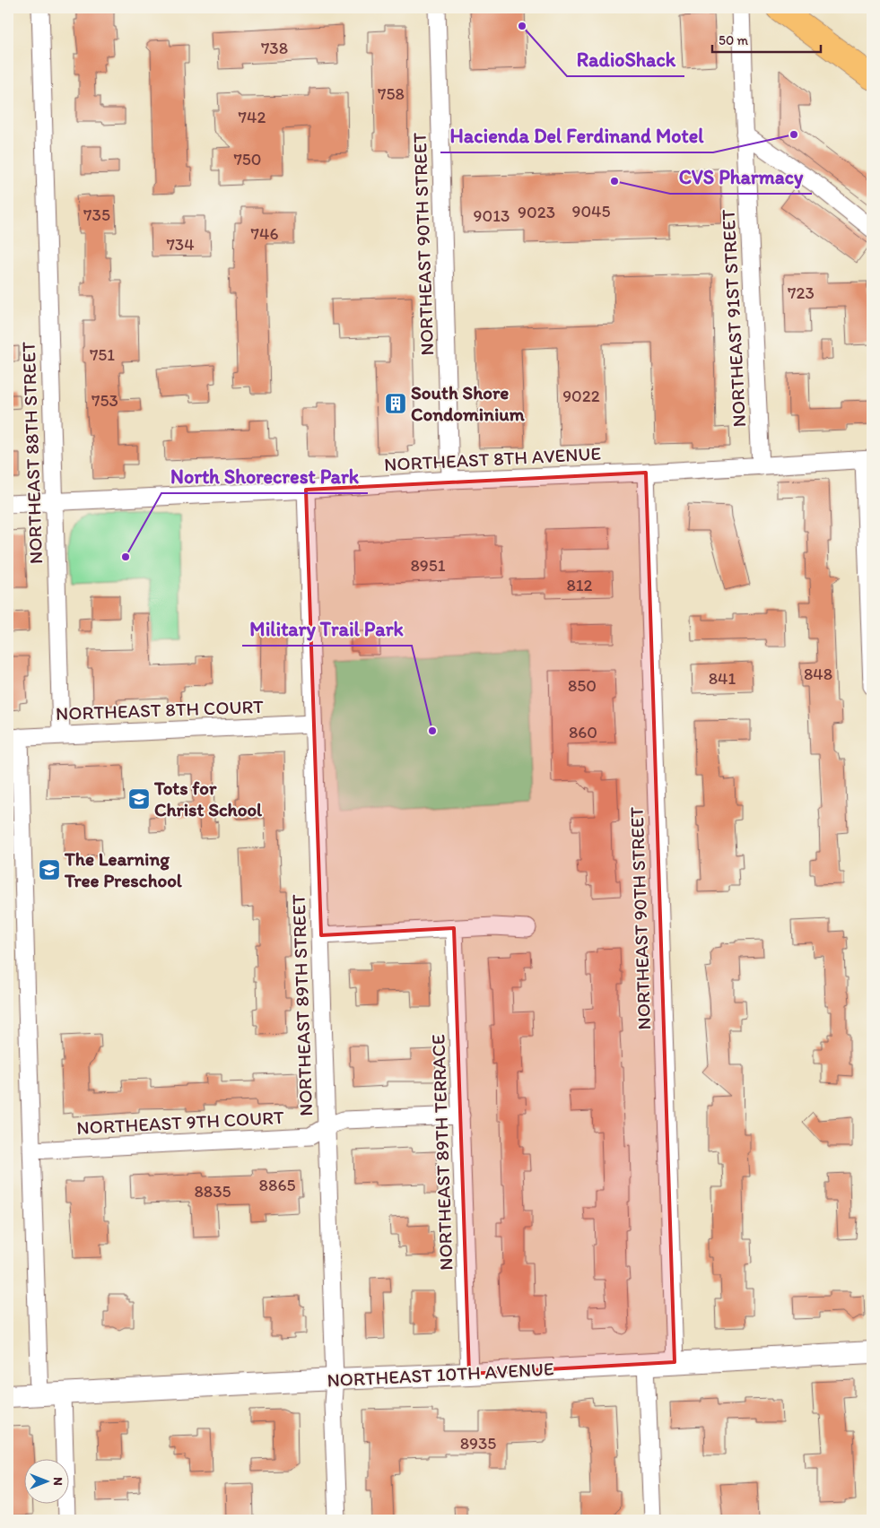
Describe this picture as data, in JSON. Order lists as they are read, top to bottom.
{
  "streets": {
    "street": [
      "NORTHEAST 90TH STREET",
      "NORTHEAST 91ST STREET",
      "NORTHEAST 88TH STREET",
      "NORTHEAST 8TH AVENUE",
      "NORTHEAST 8TH COURT",
      "NORTHEAST 89TH STREET",
      "NORTHEAST 9TH COURT",
      "NORTHEAST 89TH TERRACE",
      "NORTHEAST 10TH AVENUE"
    ]
  },
  "crossings": [
    ["NORTHEAST 90TH STREET", "NORTHEAST 8TH AVENUE"],
    ["NORTHEAST 90TH STREET", "NORTHEAST 10TH AVENUE"],
    ["NORTHEAST 91ST STREET", "NORTHEAST 8TH AVENUE"],
    ["NORTHEAST 88TH STREET", "NORTHEAST 8TH AVENUE"],
    ["NORTHEAST 88TH STREET", "NORTHEAST 8TH COURT"],
    ["NORTHEAST 8TH AVENUE", "NORTHEAST 89TH STREET"],
    ["NORTHEAST 8TH COURT", "NORTHEAST 89TH STREET"],
    ["NORTHEAST 89TH STREET", "NORTHEAST 9TH COURT"],
    ["NORTHEAST 89TH STREET", "NORTHEAST 10TH AVENUE"],
    ["NORTHEAST 9TH COURT", "NORTHEAST 89TH TERRACE"],
    ["NORTHEAST 89TH TERRACE", "NORTHEAST 10TH AVENUE"]
  ],
  "places": {
    "other": [
      "RadioShack",
      "Hacienda Del Ferdinand Motel",
      "CVS Pharmacy",
      "North Shorecrest Park",
      "Military Trail Park"
    ],
    "building": ["South Shore Condominium"],
    "school or university": ["Tots for Christ School", "The Learning Tree Preschool"]
  },
  "house_numbers": [
    "738",
    "758",
    "742",
    "750",
    "9045",
    "9023",
    "735",
    "9013",
    "746",
    "734",
    "723",
    "751",
    "9022",
    "753",
    "8951",
    "812",
    "848",
    "841",
    "850",
    "860",
    "8865",
    "8835",
    "8935"
  ],
  "scale_bar": "50 m",
  "north": "right"
}
